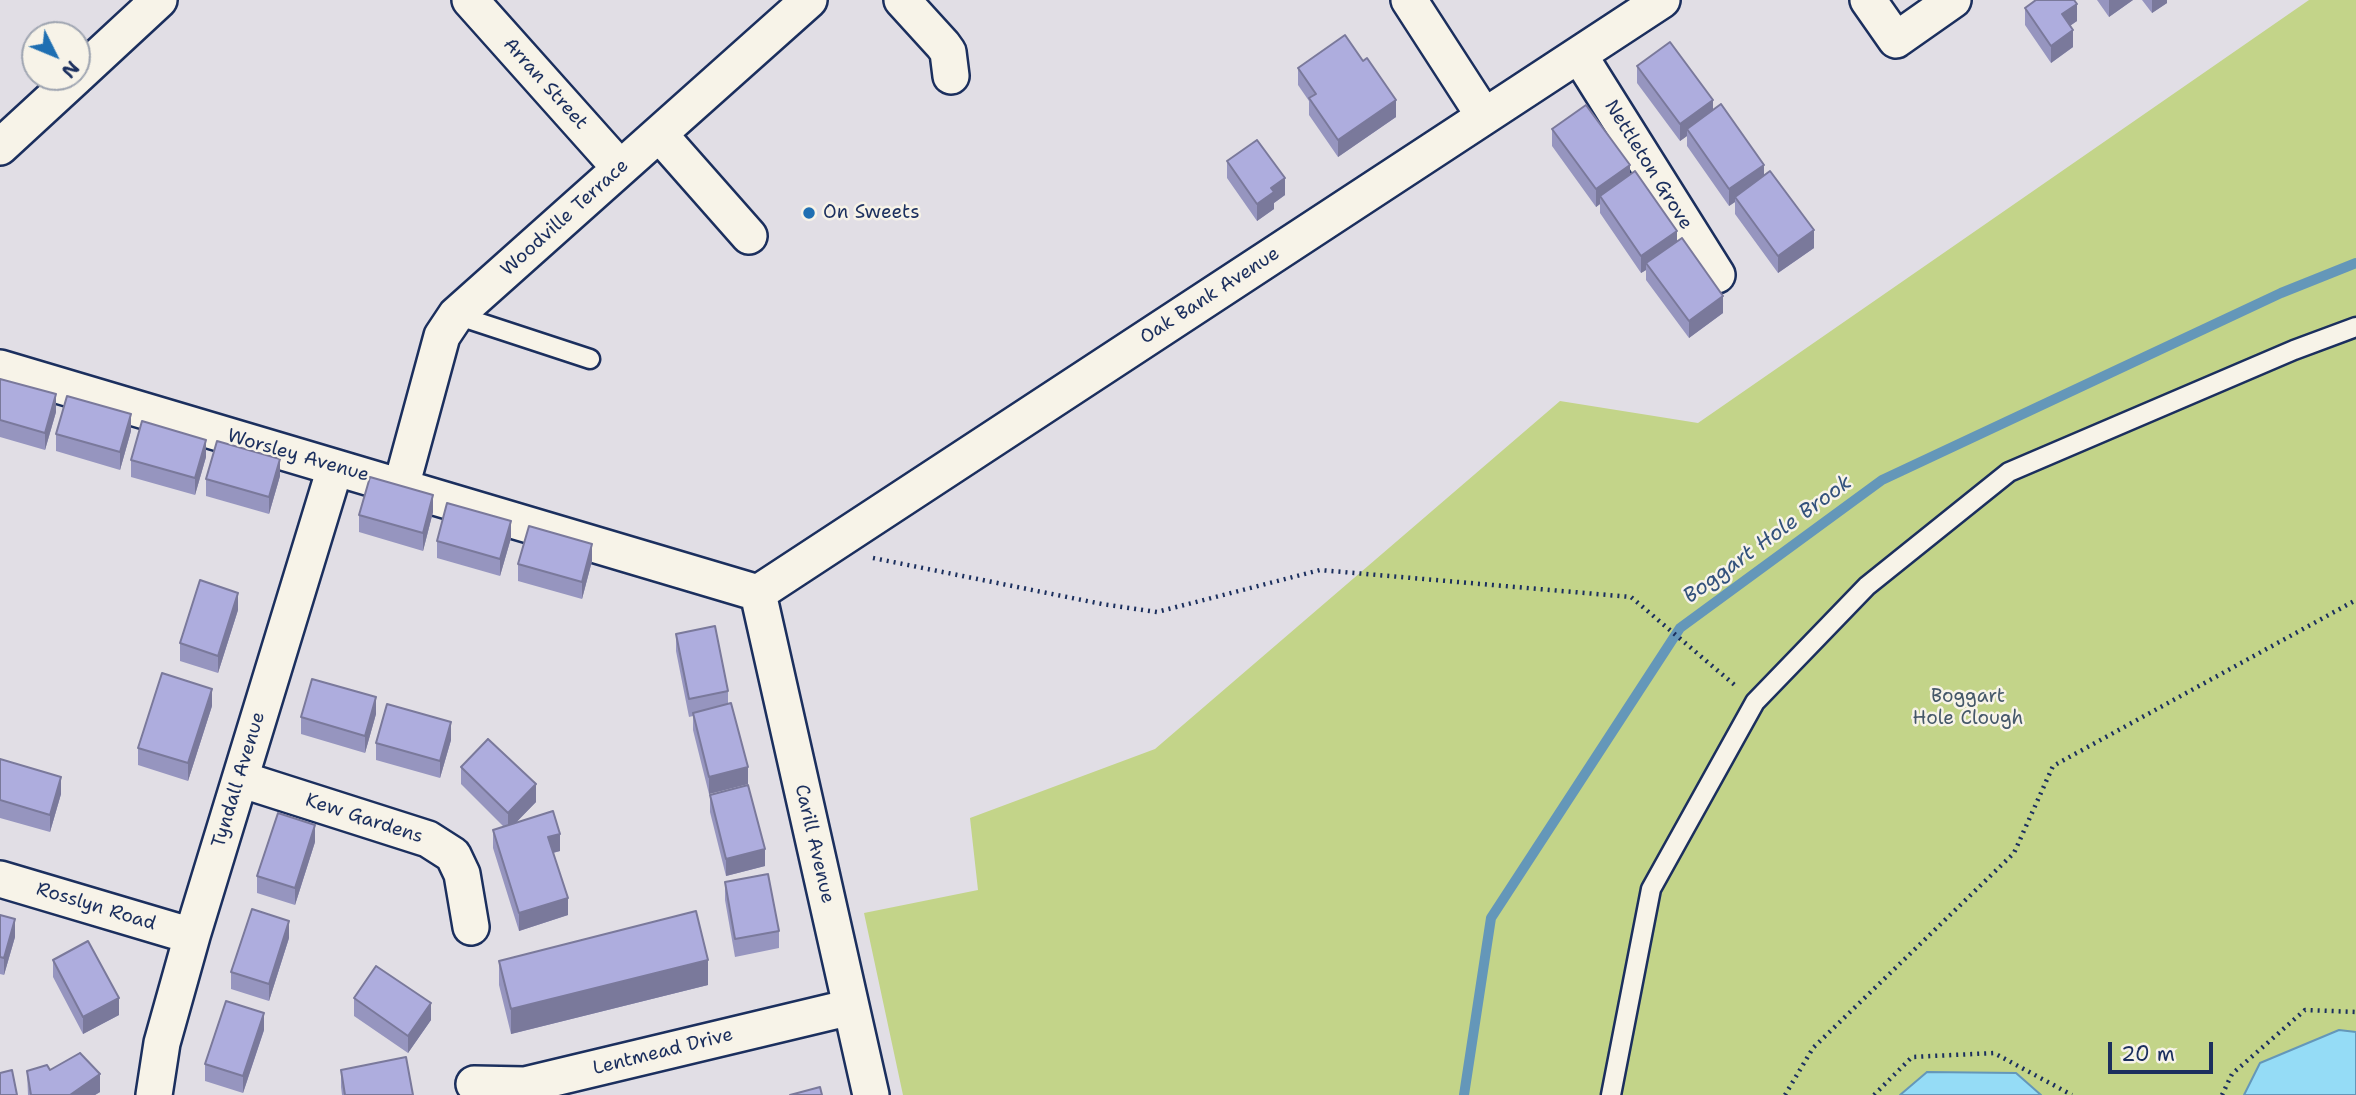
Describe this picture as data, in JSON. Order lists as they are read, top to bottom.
{
  "streets": {
    "street": [
      "Arran Street",
      "Nettleton Grove",
      "Woodville Terrace",
      "Oak Bank Avenue",
      "Worsley Avenue",
      "Tyndall Avenue",
      "Kew Gardens",
      "Carill Avenue",
      "Rosslyn Road",
      "Lentmead Drive"
    ]
  },
  "crossings": [
    ["Arran Street", "Woodville Terrace"],
    ["Nettleton Grove", "Oak Bank Avenue"],
    ["Woodville Terrace", "Worsley Avenue"],
    ["Oak Bank Avenue", "Worsley Avenue"],
    ["Oak Bank Avenue", "Carill Avenue"],
    ["Worsley Avenue", "Tyndall Avenue"],
    ["Worsley Avenue", "Carill Avenue"],
    ["Tyndall Avenue", "Kew Gardens"],
    ["Tyndall Avenue", "Rosslyn Road"],
    ["Carill Avenue", "Lentmead Drive"]
  ],
  "water": ["Boggart Hole Brook"],
  "parks": ["Boggart Hole Clough"],
  "places": ["On Sweets"],
  "scale_bar": "20 m",
  "north": "bottom right"
}
